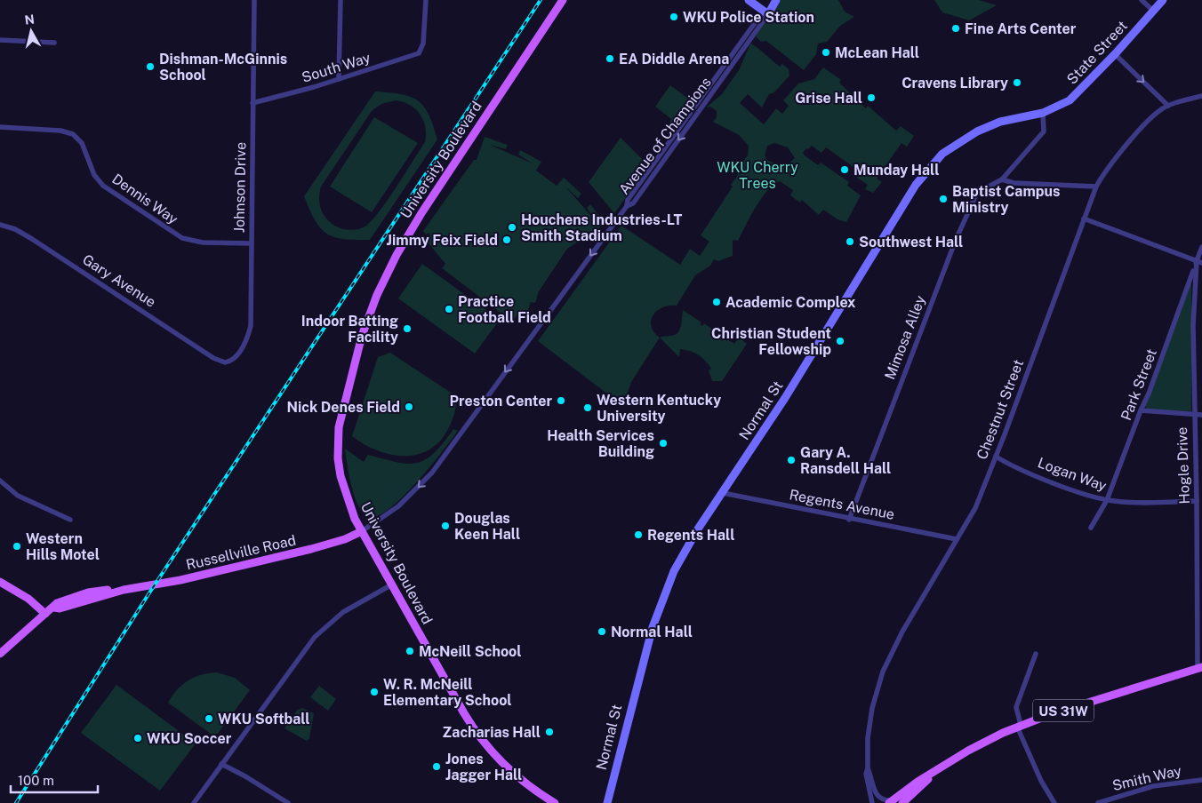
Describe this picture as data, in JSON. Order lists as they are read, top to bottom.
{
  "streets": {
    "main road": ["University Boulevard", "Russellville Road", "US 31W"],
    "street": [
      "State Street",
      "South Way",
      "Avenue of Champions",
      "Johnson Drive",
      "Dennis Way",
      "Gary Avenue",
      "Mimosa Alley",
      "Park Street",
      "Chestnut Street",
      "Normal St",
      "Hogle Drive",
      "Logan Way",
      "Regents Avenue",
      "Smith Way"
    ]
  },
  "crossings": [
    ["State Street", "Mimosa Alley"],
    ["State Street", "Normal St"],
    ["South Way", "Johnson Drive"],
    ["Avenue of Champions", "University Boulevard"],
    ["Avenue of Champions", "Russellville Road"],
    ["University Boulevard", "Russellville Road"],
    ["Johnson Drive", "Dennis Way"],
    ["Johnson Drive", "Gary Avenue"],
    ["Mimosa Alley", "Normal St"],
    ["Mimosa Alley", "Regents Avenue"],
    ["Park Street", "Hogle Drive"],
    ["Park Street", "Logan Way"],
    ["Chestnut Street", "Logan Way"],
    ["Chestnut Street", "Regents Avenue"],
    ["Normal St", "Regents Avenue"],
    ["Hogle Drive", "Logan Way"],
    ["Hogle Drive", "US 31W"]
  ],
  "one_way": ["Avenue of Champions"],
  "parks": ["WKU Cherry Trees"],
  "places": [
    "WKU Police Station",
    "Fine Arts Center",
    "McLean Hall",
    "EA Diddle Arena",
    "Dishman-McGinnis School",
    "Cravens Library",
    "Grise Hall",
    "Munday Hall",
    "Baptist Campus Ministry",
    "Houchens Industries-LT Smith Stadium",
    "Jimmy Feix Field",
    "Southwest Hall",
    "Academic Complex",
    "Practice Football Field",
    "Indoor Batting Facility",
    "Christian Student Fellowship",
    "Preston Center",
    "Nick Denes Field",
    "Western Kentucky University",
    "Health Services Building",
    "Gary A. Ransdell Hall",
    "Douglas Keen Hall",
    "Regents Hall",
    "Western Hills Motel",
    "Normal Hall",
    "McNeill School",
    "W. R. McNeill Elementary School",
    "WKU Softball",
    "Zacharias Hall",
    "WKU Soccer",
    "Jones Jagger Hall"
  ],
  "scale_bar": "100 m",
  "north": "top"
}
